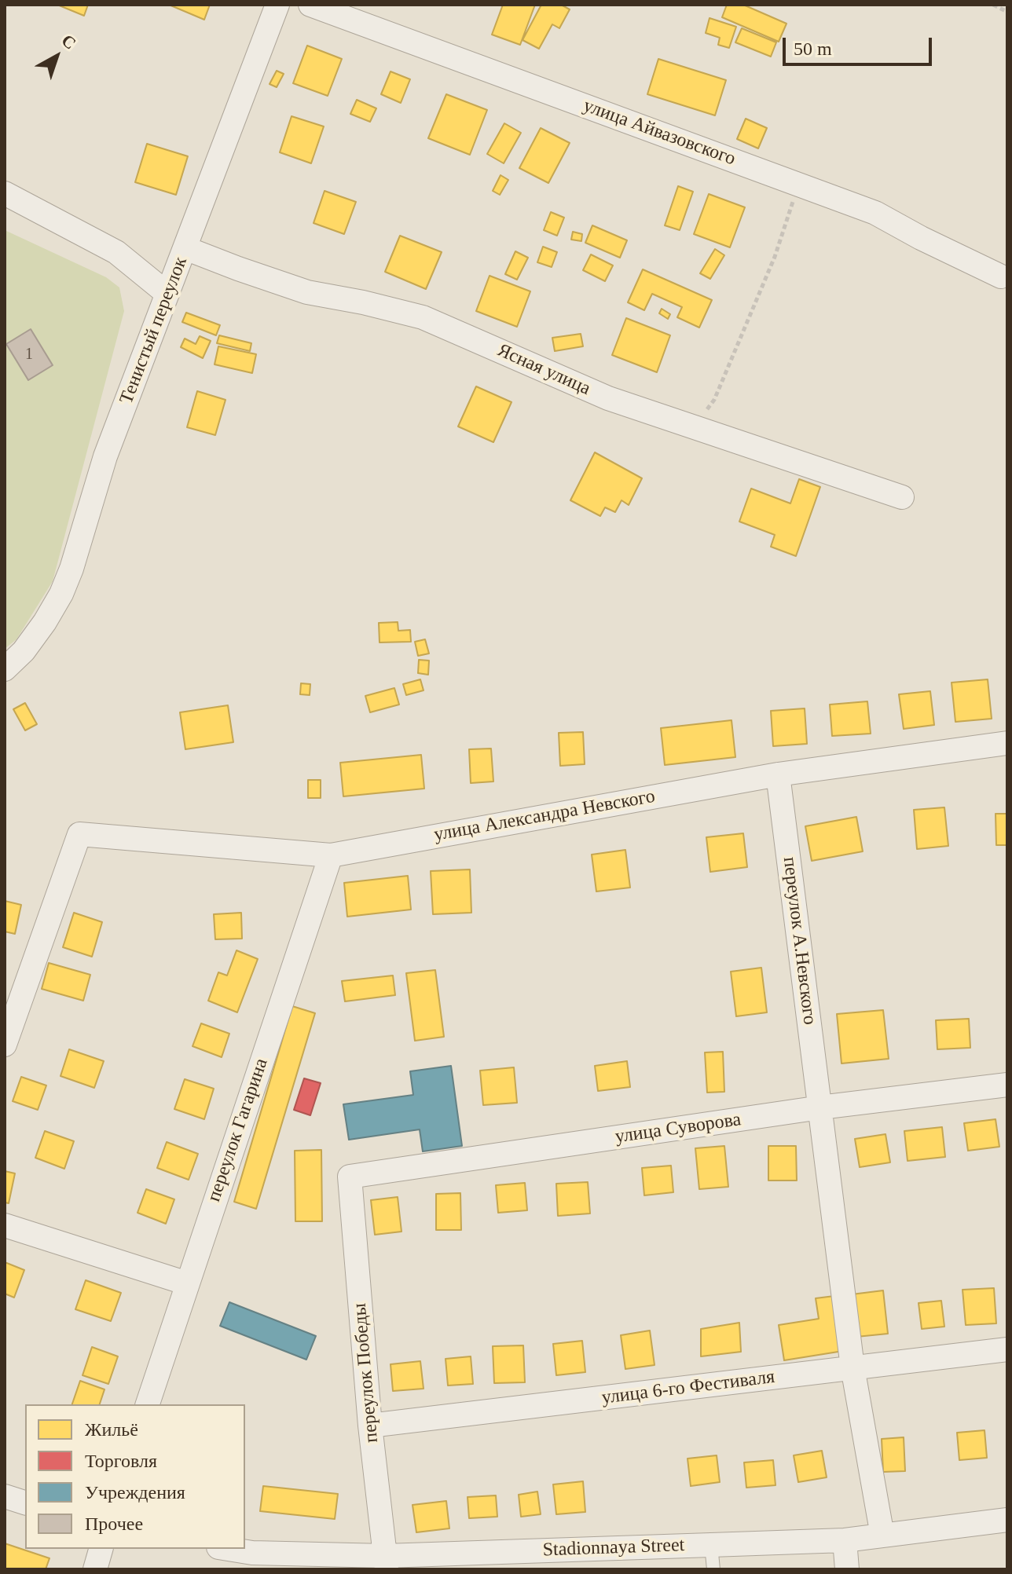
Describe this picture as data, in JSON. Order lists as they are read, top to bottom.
{
  "streets": {
    "street": [
      "улица Айвазовского",
      "Тенистый переулок",
      "Ясная улица",
      "улица Александра Невского",
      "переулок А.Невского",
      "улица Суворова",
      "переулок Гагарина",
      "переулок Победы",
      "улица 6-го Фестиваля",
      "Stadionnaya Street"
    ]
  },
  "crossings": [
    ["Тенистый переулок", "Ясная улица"],
    ["улица Александра Невского", "переулок А.Невского"],
    ["улица Александра Невского", "переулок Гагарина"],
    ["переулок А.Невского", "улица Суворова"],
    ["переулок А.Невского", "улица 6-го Фестиваля"],
    ["переулок А.Невского", "Stadionnaya Street"],
    ["улица Суворова", "переулок Победы"],
    ["переулок Победы", "улица 6-го Фестиваля"],
    ["переулок Победы", "Stadionnaya Street"]
  ],
  "house_numbers": ["1"],
  "legend": [
    "Жильё",
    "Торговля",
    "Учреждения",
    "Прочее"
  ],
  "scale_bar": "50 m",
  "north": "top right"
}
